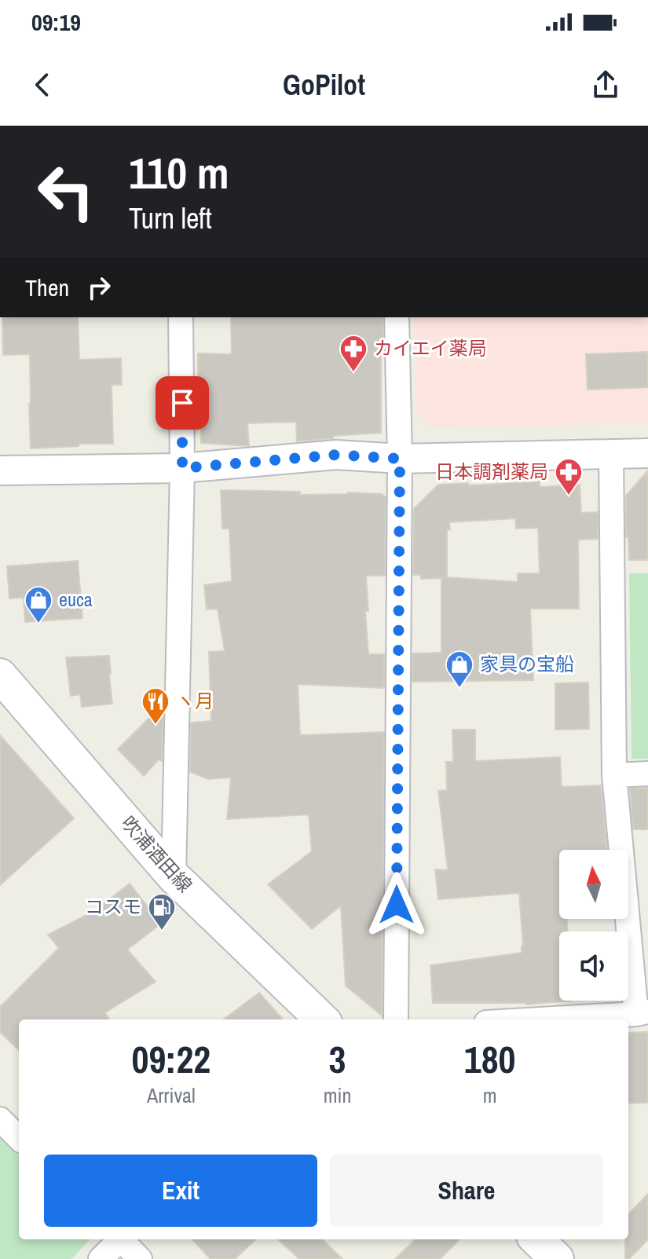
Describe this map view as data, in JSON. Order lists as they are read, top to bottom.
{
  "streets": {
    "main road": ["吹浦酒田線"]
  },
  "places": {
    "pharmacy": ["カイエイ薬局", "日本調剤薬局"],
    "shop": ["euca", "家具の宝船"],
    "restaurant": ["ヽ月"],
    "fuel station": ["コスモ"]
  },
  "north": "top",
  "page": {
    "status": "09:19",
    "header": "GoPilot",
    "turn": ["110 m", "Turn left"],
    "then": "Then",
    "eta": [
      "09:22",
      "Arrival",
      "3",
      "min",
      "180",
      "m"
    ],
    "buttons": ["Exit", "Share"]
  }
}
